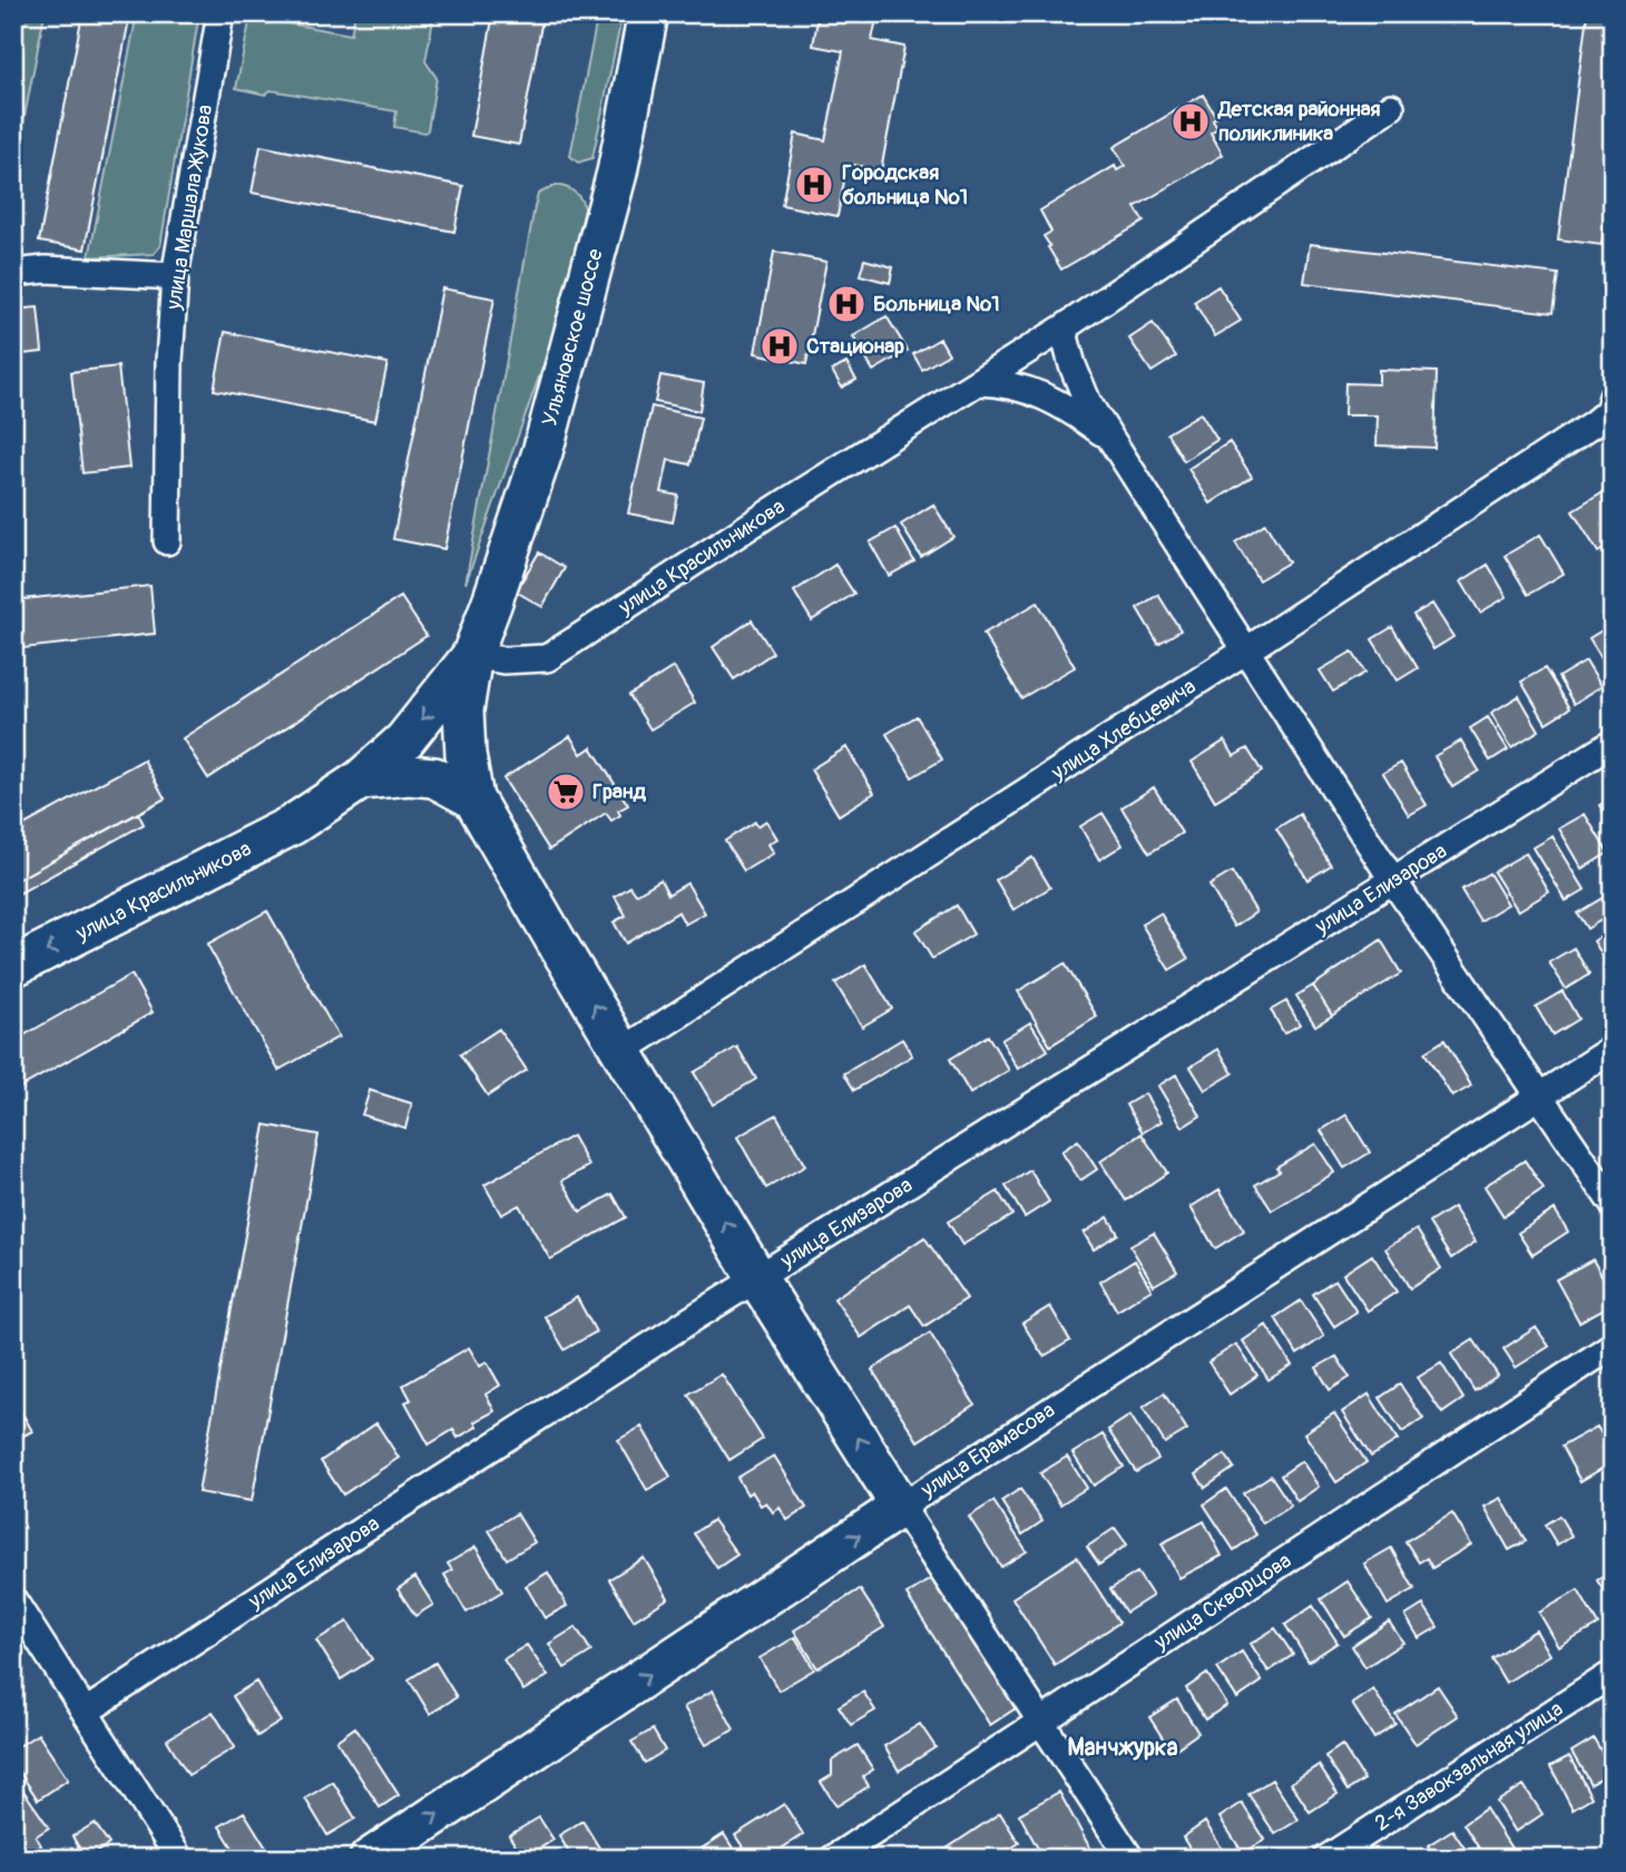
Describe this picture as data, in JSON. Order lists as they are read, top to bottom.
{
  "streets": {
    "main road": ["Ульяновское шоссе", "улица Красильникова", "улица Ерамасова"],
    "street": [
      "улица Маршала Жукова",
      "улица Хлебцевича",
      "улица Елизарова",
      "улица Скворцова",
      "2-я Завокзальная улица"
    ]
  },
  "crossings": [
    ["Ульяновское шоссе", "улица Красильникова"]
  ],
  "one_way": ["улица Ерамасова"],
  "districts": ["Манчжурка"],
  "places": {
    "hospital": [
      "Детская районная поликлиника",
      "Городская больница №1",
      "Больница №1",
      "Стационар"
    ],
    "supermarket": ["Гранд"]
  }
}
